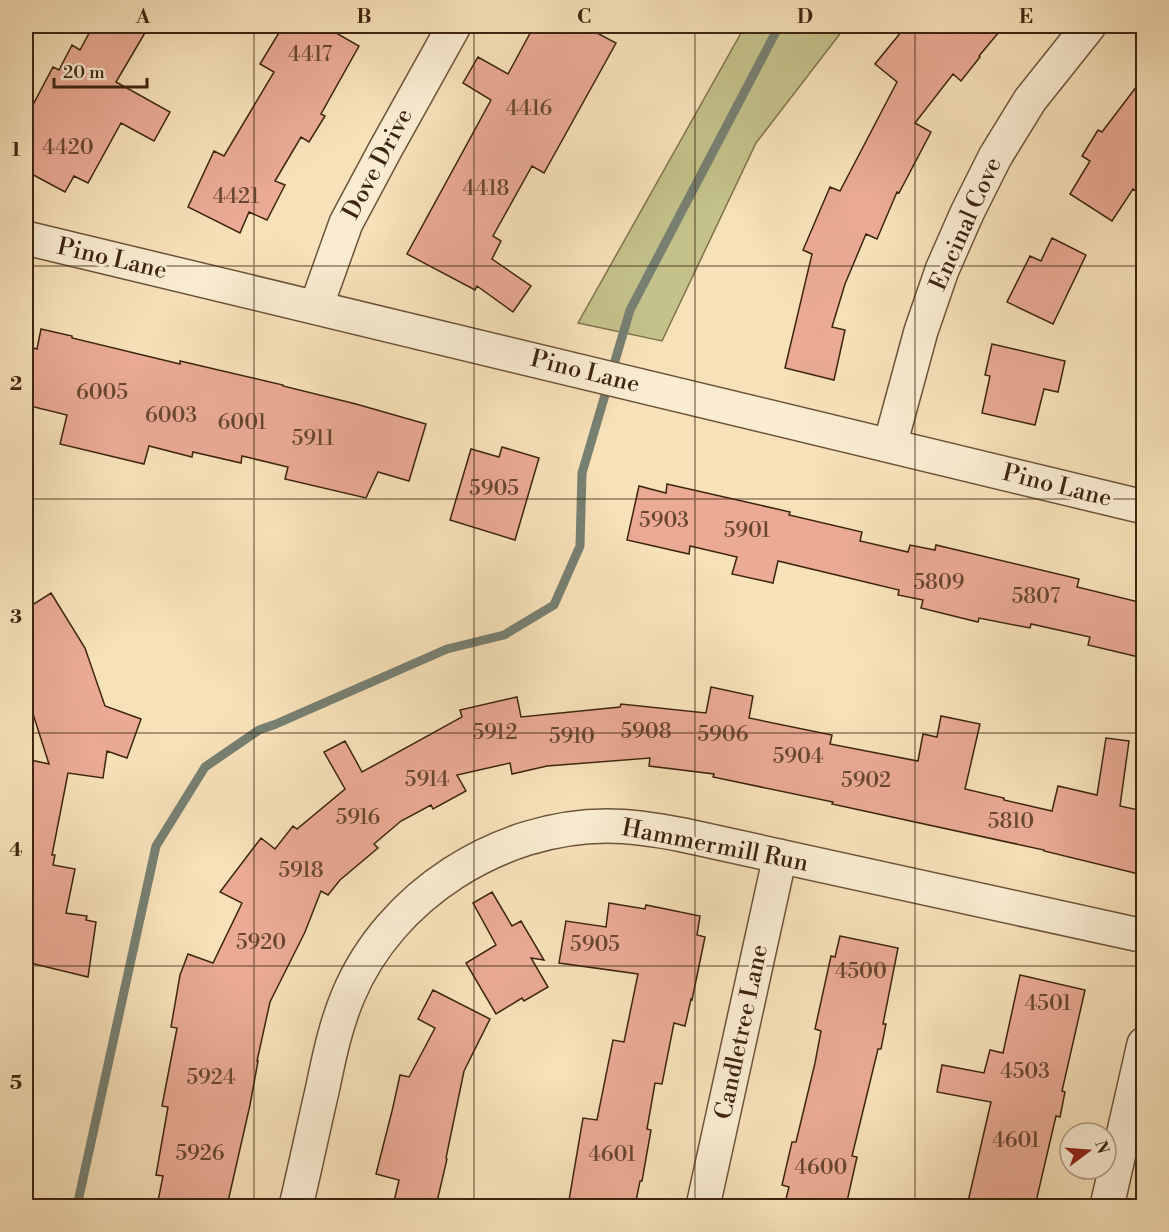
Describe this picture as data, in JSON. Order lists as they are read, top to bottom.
{
  "streets": {
    "street": [
      "Dove Drive",
      "Encinal Cove",
      "Pino Lane",
      "Hammermill Run",
      "Candletree Lane"
    ]
  },
  "crossings": [
    ["Dove Drive", "Pino Lane"],
    ["Encinal Cove", "Pino Lane"],
    ["Hammermill Run", "Candletree Lane"]
  ],
  "house_numbers": [
    "4417",
    "4416",
    "4420",
    "4418",
    "4421",
    "6005",
    "6003",
    "6001",
    "5911",
    "5905",
    "5903",
    "5901",
    "5809",
    "5807",
    "5908",
    "5912",
    "5906",
    "5910",
    "5904",
    "5914",
    "5902",
    "5916",
    "5810",
    "5918",
    "5920",
    "5905",
    "4500",
    "4501",
    "4503",
    "5924",
    "4601",
    "5926",
    "4601",
    "4600"
  ],
  "scale_bar": "20 m",
  "north": "right",
  "grid": {
    "columns": [
      "A",
      "B",
      "C",
      "D",
      "E"
    ],
    "rows": [
      "1",
      "2",
      "3",
      "4",
      "5"
    ]
  }
}
